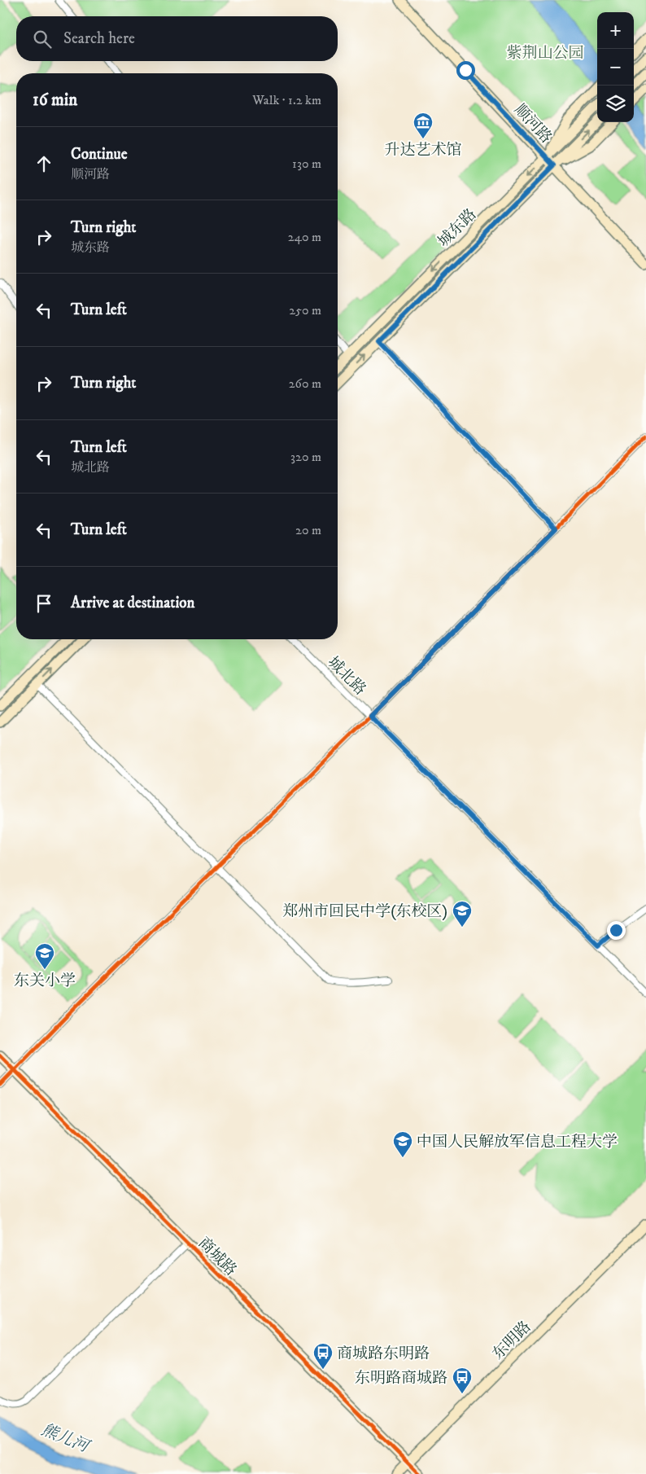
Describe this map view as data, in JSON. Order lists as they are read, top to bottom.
{
  "streets": {
    "street": [
      "顺河路",
      "城东路",
      "城北路",
      "商城路",
      "东明路"
    ]
  },
  "crossings": [
    ["顺河路", "城东路"],
    ["商城路", "东明路"]
  ],
  "water": ["熊儿河"],
  "parks": ["紫荆山公园"],
  "places": {
    "museum": ["升达艺术馆"],
    "school or university": ["郑州市回民中学(东校区)", "东关小学", "中国人民解放军信息工程大学"],
    "bus stop": ["商城路东明路", "东明路商城路"]
  },
  "page": {
    "map_buttons": ["+", "−"],
    "search": "Search here",
    "heading": ["16 min", "Walk · 1.2 km"],
    "list": [
      ["Continue", "顺河路", "130 m"],
      ["Turn right", "城东路", "240 m"],
      ["Turn left", "250 m"],
      ["Turn right", "260 m"],
      ["Turn left", "城北路", "320 m"],
      ["Turn left", "20 m"],
      "Arrive at destination"
    ]
  }
}
